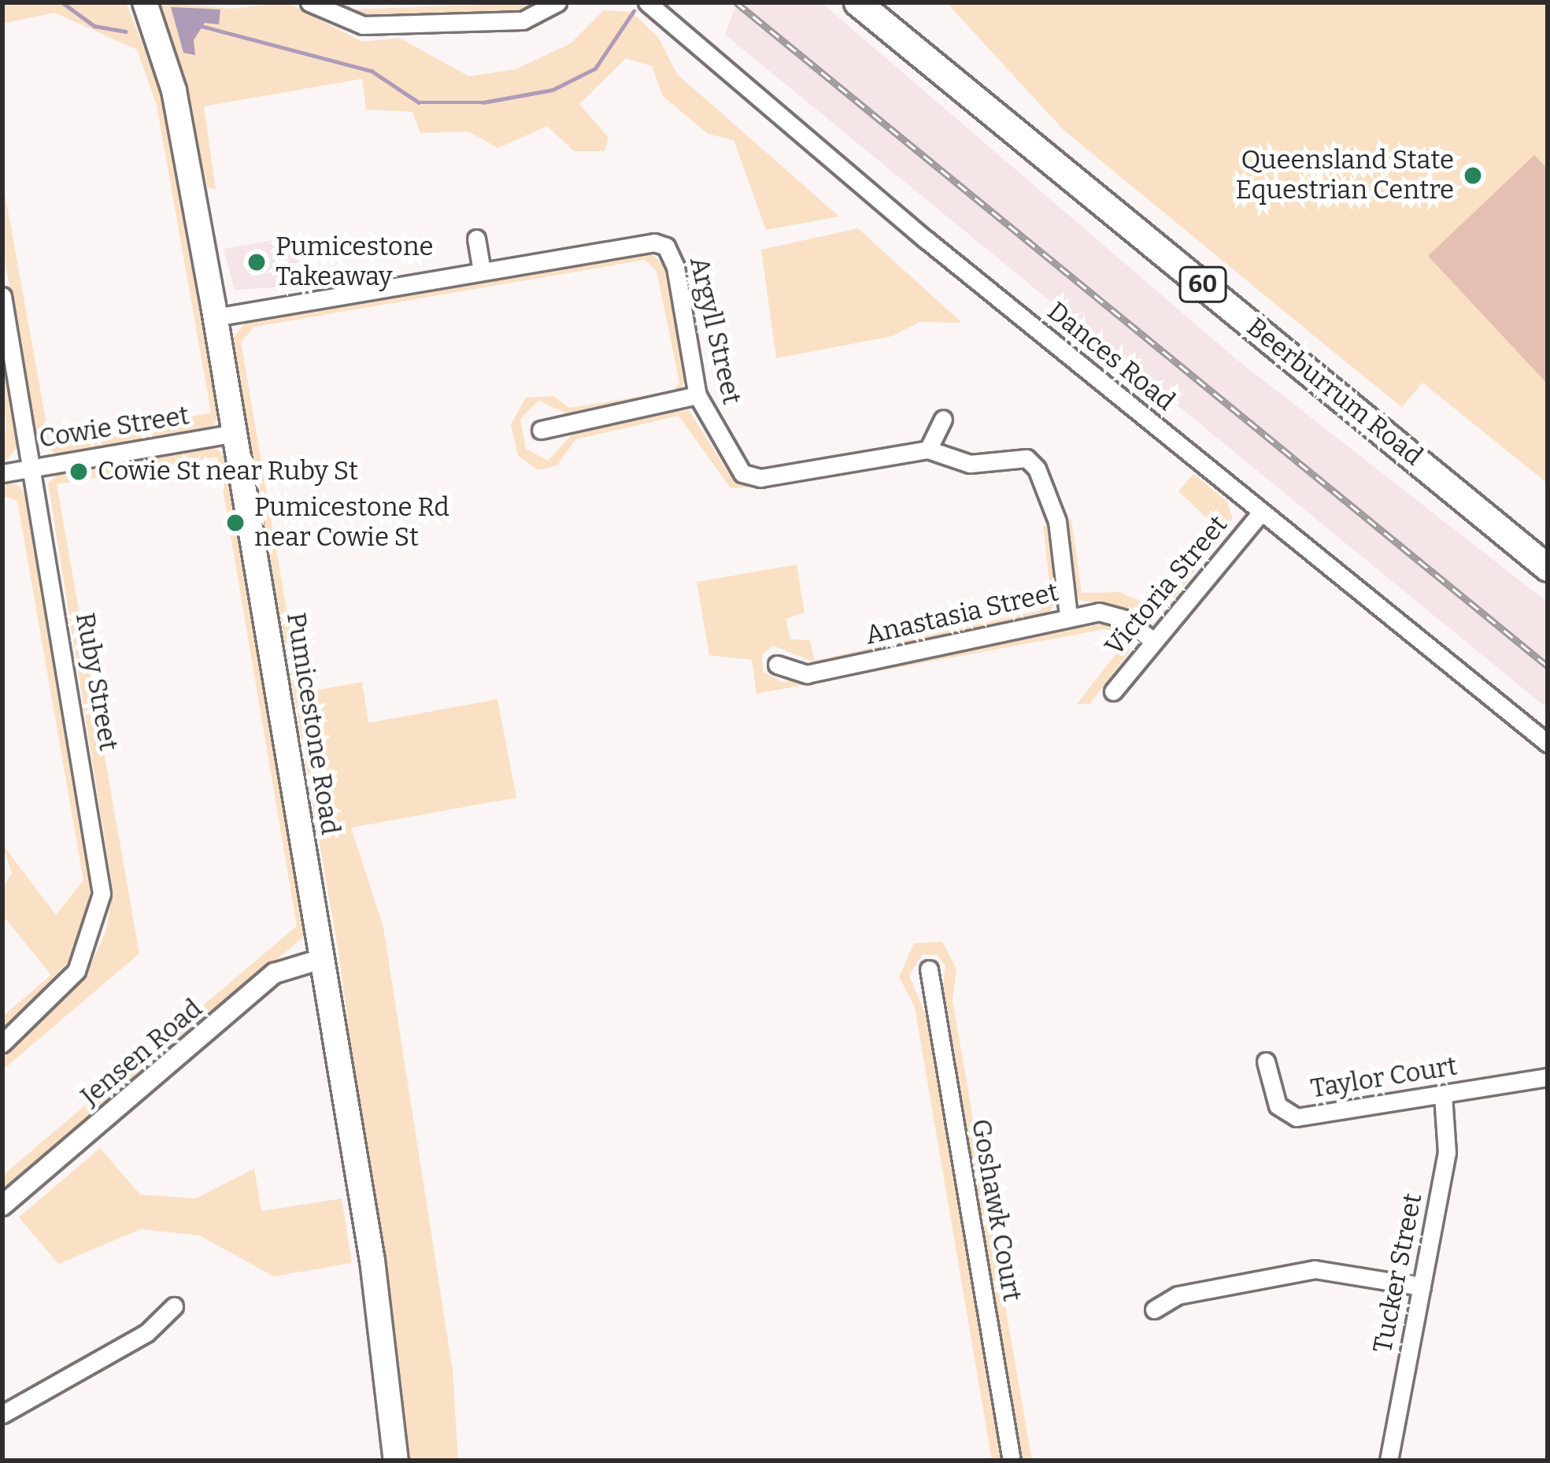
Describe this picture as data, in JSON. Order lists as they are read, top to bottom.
{
  "streets": {
    "main road": ["60", "Beerburrum Road", "Pumicestone Road"],
    "street": [
      "Argyll Street",
      "Dances Road",
      "Cowie Street",
      "Victoria Street",
      "Anastasia Street",
      "Ruby Street",
      "Jensen Road",
      "Taylor Court",
      "Goshawk Court",
      "Tucker Street"
    ]
  },
  "crossings": [
    ["Argyll Street", "Anastasia Street"],
    ["Argyll Street", "Pumicestone Road"],
    ["Dances Road", "Victoria Street"],
    ["Cowie Street", "Ruby Street"],
    ["Cowie Street", "Pumicestone Road"],
    ["Victoria Street", "Anastasia Street"],
    ["Pumicestone Road", "Jensen Road"],
    ["Taylor Court", "Tucker Street"]
  ],
  "places": [
    "Queensland State Equestrian Centre",
    "Pumicestone Takeaway",
    "Cowie St near Ruby St",
    "Pumicestone Rd near Cowie St"
  ]
}
